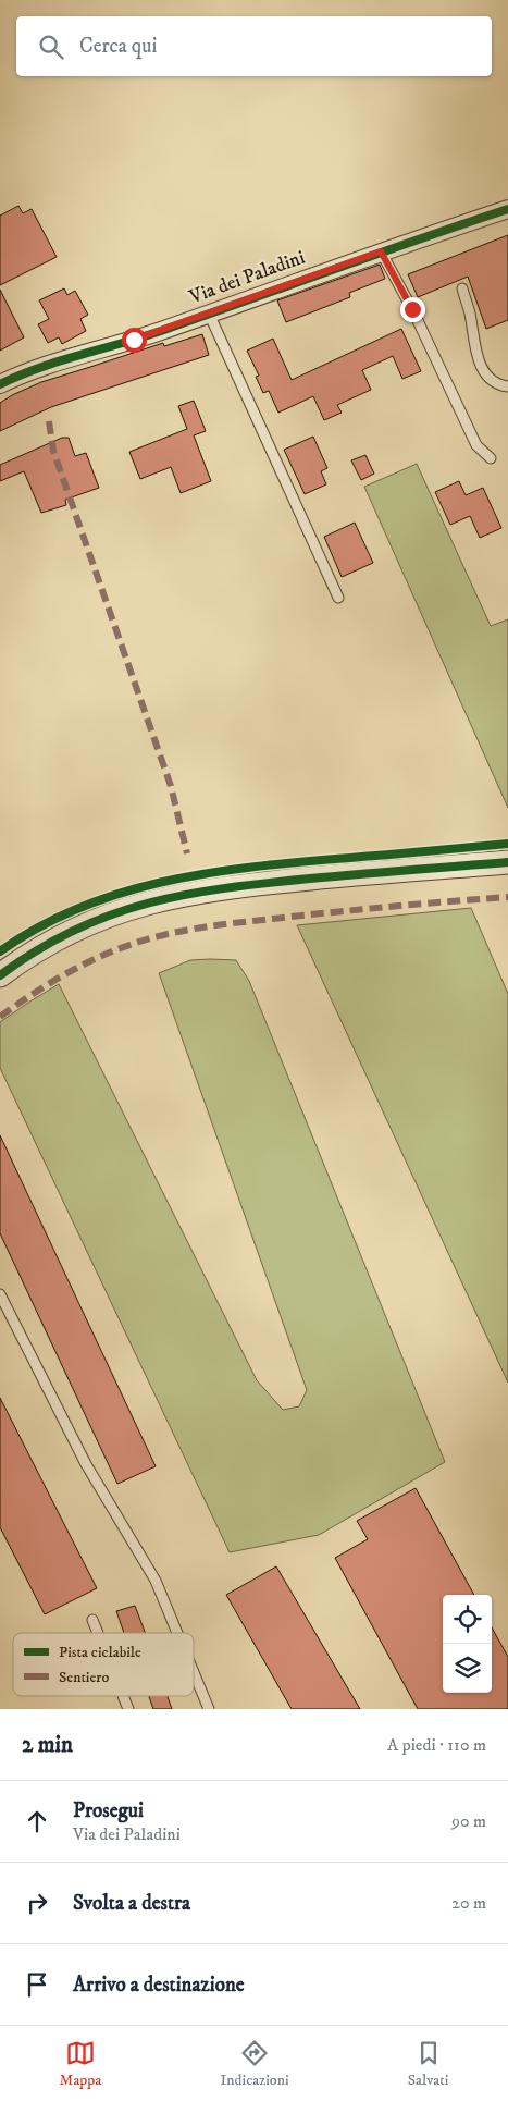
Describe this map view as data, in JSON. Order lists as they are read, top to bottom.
{
  "streets": {
    "street": ["Via dei Paladini"]
  },
  "legend": ["Pista ciclabile", "Sentiero"],
  "page": {
    "search": "Cerca qui",
    "heading": ["2 min", "A piedi · 110 m"],
    "list": [
      ["Prosegui", "Via dei Paladini", "90 m"],
      ["Svolta a destra", "20 m"],
      "Arrivo a destinazione"
    ],
    "nav": ["Mappa", "Indicazioni", "Salvati"]
  }
}
